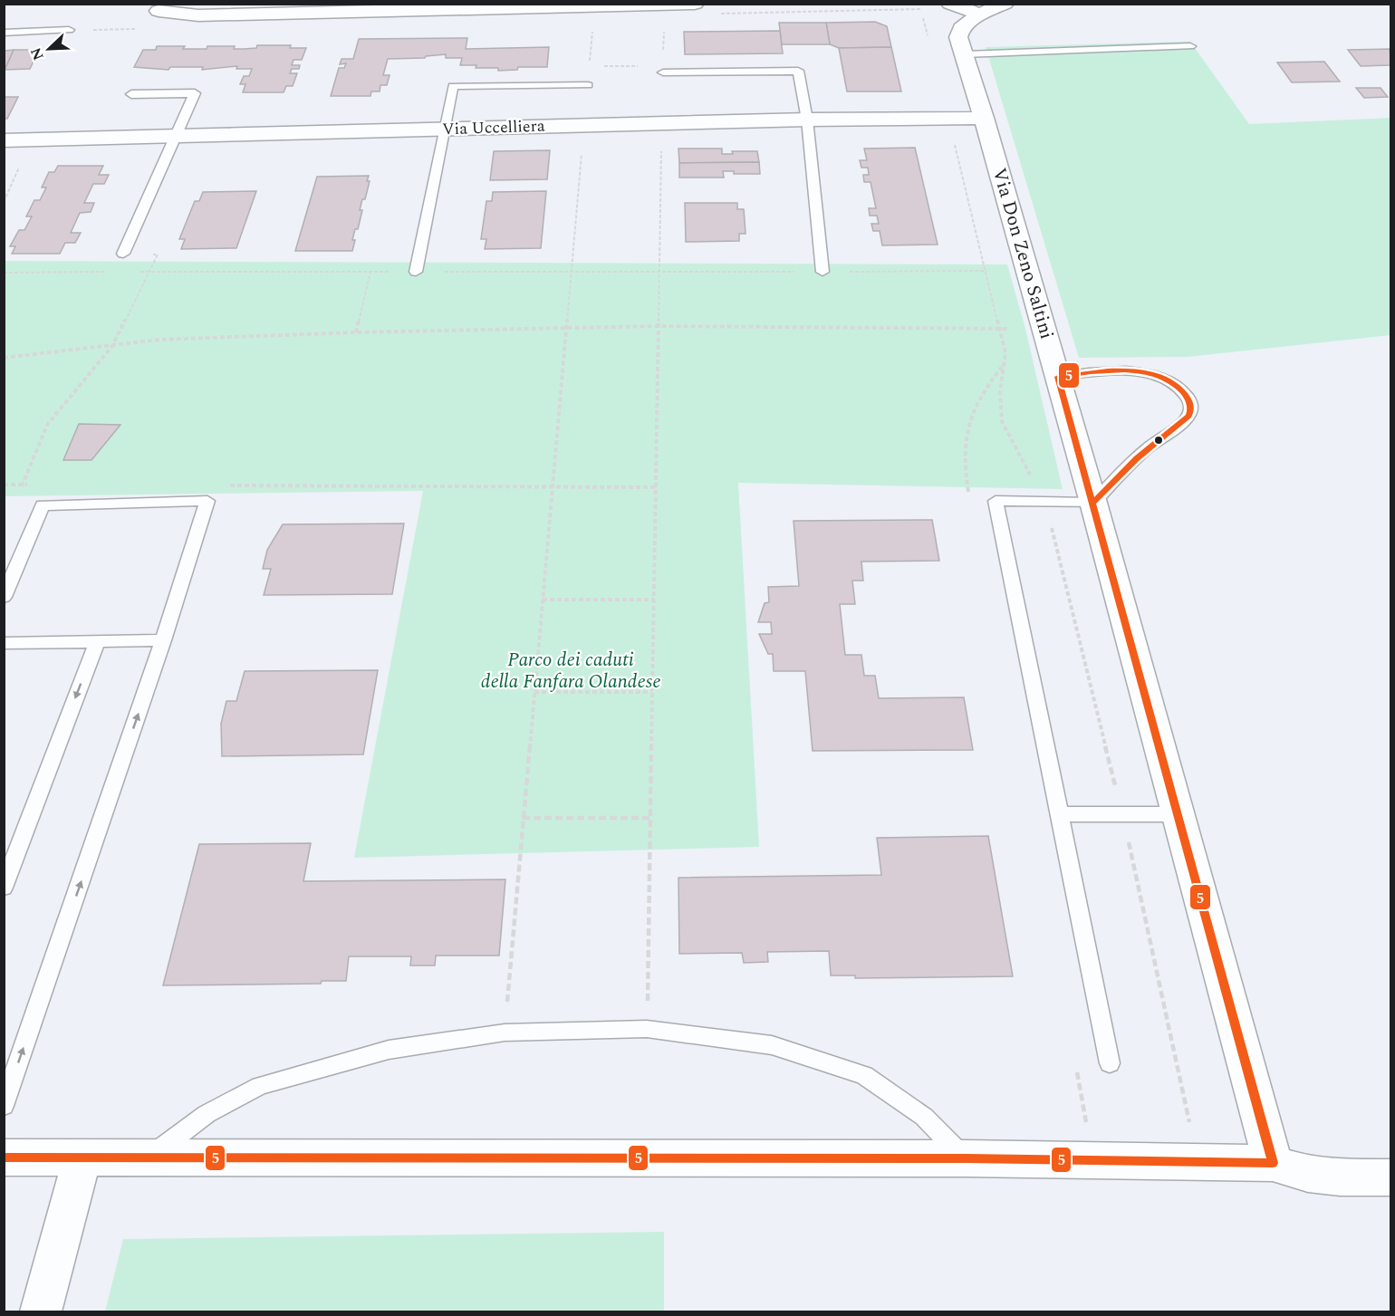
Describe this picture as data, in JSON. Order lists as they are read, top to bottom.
{
  "streets": {
    "street": ["Via Uccelliera", "Via Don Zeno Saltini"]
  },
  "crossings": [
    ["Via Uccelliera", "Via Don Zeno Saltini"]
  ],
  "parks": ["Parco dei caduti della Fanfara Olandese"],
  "lines": ["transit line 5"],
  "north": "bottom left"
}
